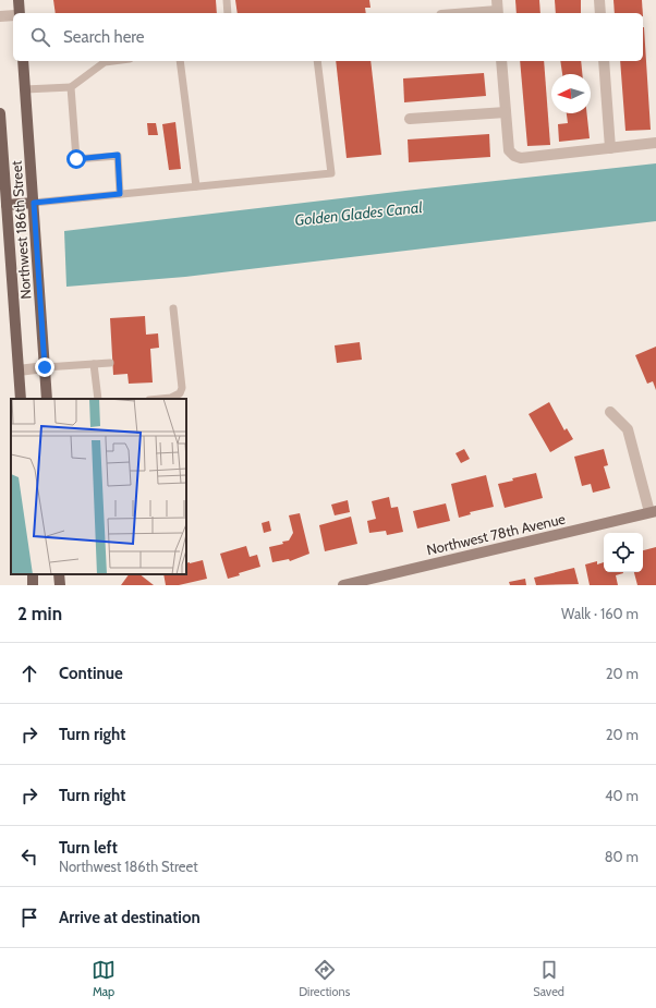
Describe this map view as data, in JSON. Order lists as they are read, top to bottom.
{
  "streets": {
    "main road": ["Northwest 186th Street"],
    "street": ["Northwest 78th Avenue"]
  },
  "water": ["Golden Glades Canal"],
  "north": "left",
  "page": {
    "search": "Search here",
    "heading": ["2 min", "Walk · 160 m"],
    "list": [
      ["Continue", "20 m"],
      ["Turn right", "20 m"],
      ["Turn right", "40 m"],
      ["Turn left", "Northwest 186th Street", "80 m"],
      "Arrive at destination"
    ],
    "nav": ["Map", "Directions", "Saved"]
  }
}
